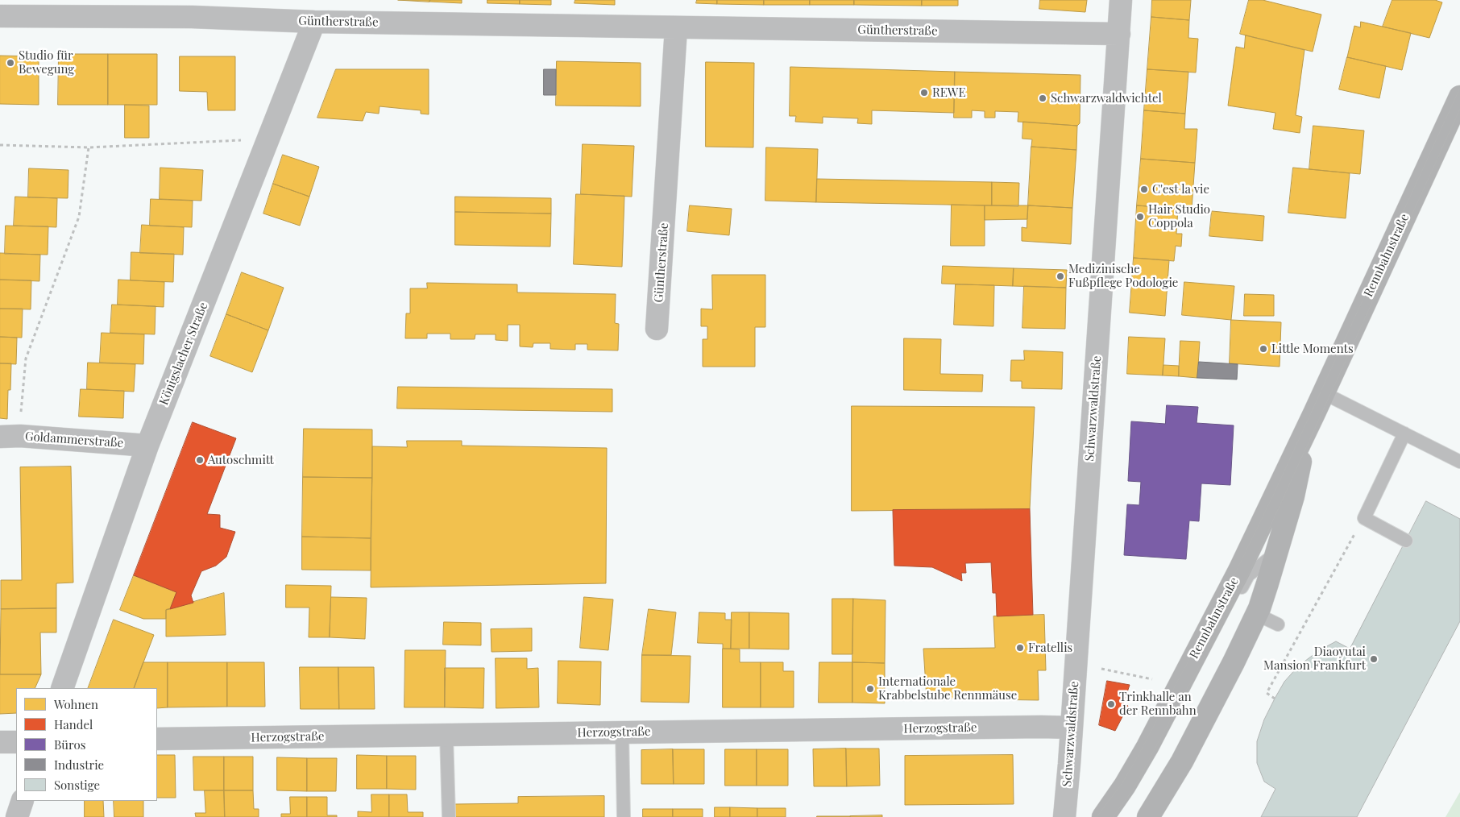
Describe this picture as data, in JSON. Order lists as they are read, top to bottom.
{
  "streets": {
    "main road": ["Rennbahnstraße"],
    "street": [
      "Güntherstraße",
      "Königslacher Straße",
      "Schwarzwaldstraße",
      "Goldammerstraße",
      "Herzogstraße"
    ]
  },
  "crossings": [
    ["Güntherstraße", "Königslacher Straße"],
    ["Güntherstraße", "Schwarzwaldstraße"],
    ["Königslacher Straße", "Goldammerstraße"],
    ["Schwarzwaldstraße", "Herzogstraße"]
  ],
  "places": [
    "Studio für Bewegung",
    "REWE",
    "Schwarzwaldwichtel",
    "C'est la vie",
    "Hair Studio Coppola",
    "Medizinische Fußpflege Podologie",
    "Little Moments",
    "Autoschmitt",
    "Fratellis",
    "Diaoyutai Mansion Frankfurt",
    "Internationale Krabbelstube Rennmäuse",
    "Trinkhalle an der Rennbahn"
  ],
  "legend": [
    "Wohnen",
    "Handel",
    "Büros",
    "Industrie",
    "Sonstige"
  ]
}
